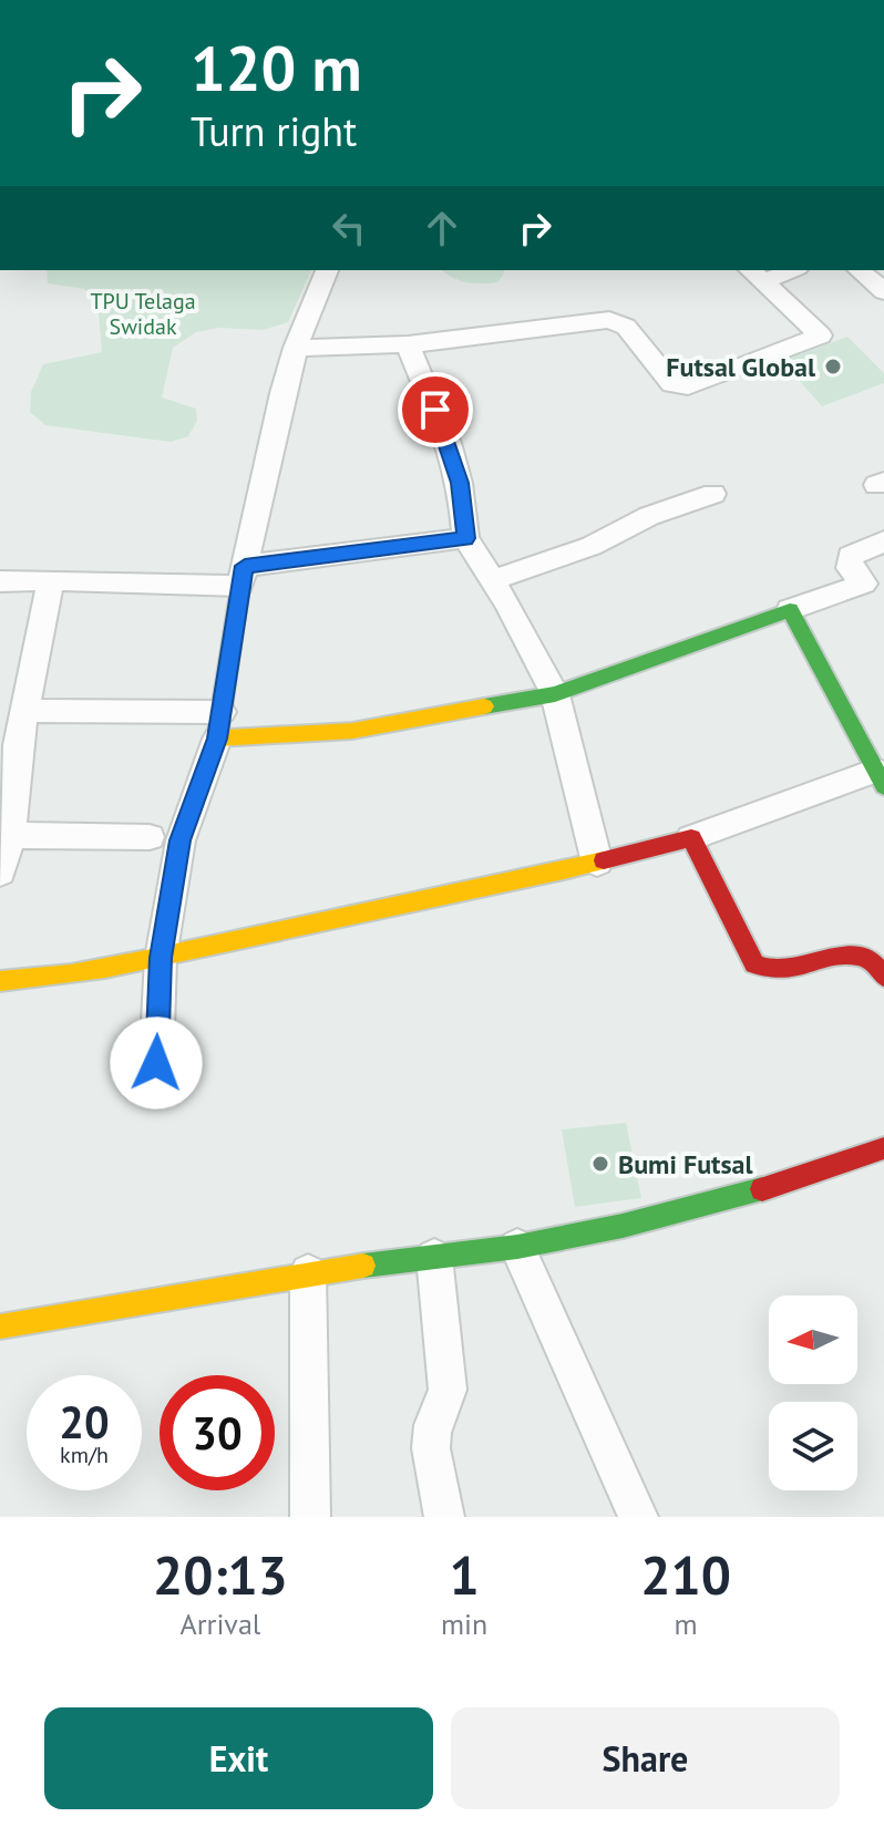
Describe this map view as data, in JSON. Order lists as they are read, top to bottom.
{
  "parks": ["TPU Telaga Swidak"],
  "places": ["Futsal Global", "Bumi Futsal"],
  "north": "left",
  "page": {
    "turn": ["120 m", "Turn right"],
    "speed": "20 km/h",
    "limit": "30",
    "eta": [
      "20:13",
      "Arrival",
      "1",
      "min",
      "210",
      "m"
    ],
    "buttons": ["Exit", "Share"]
  }
}
